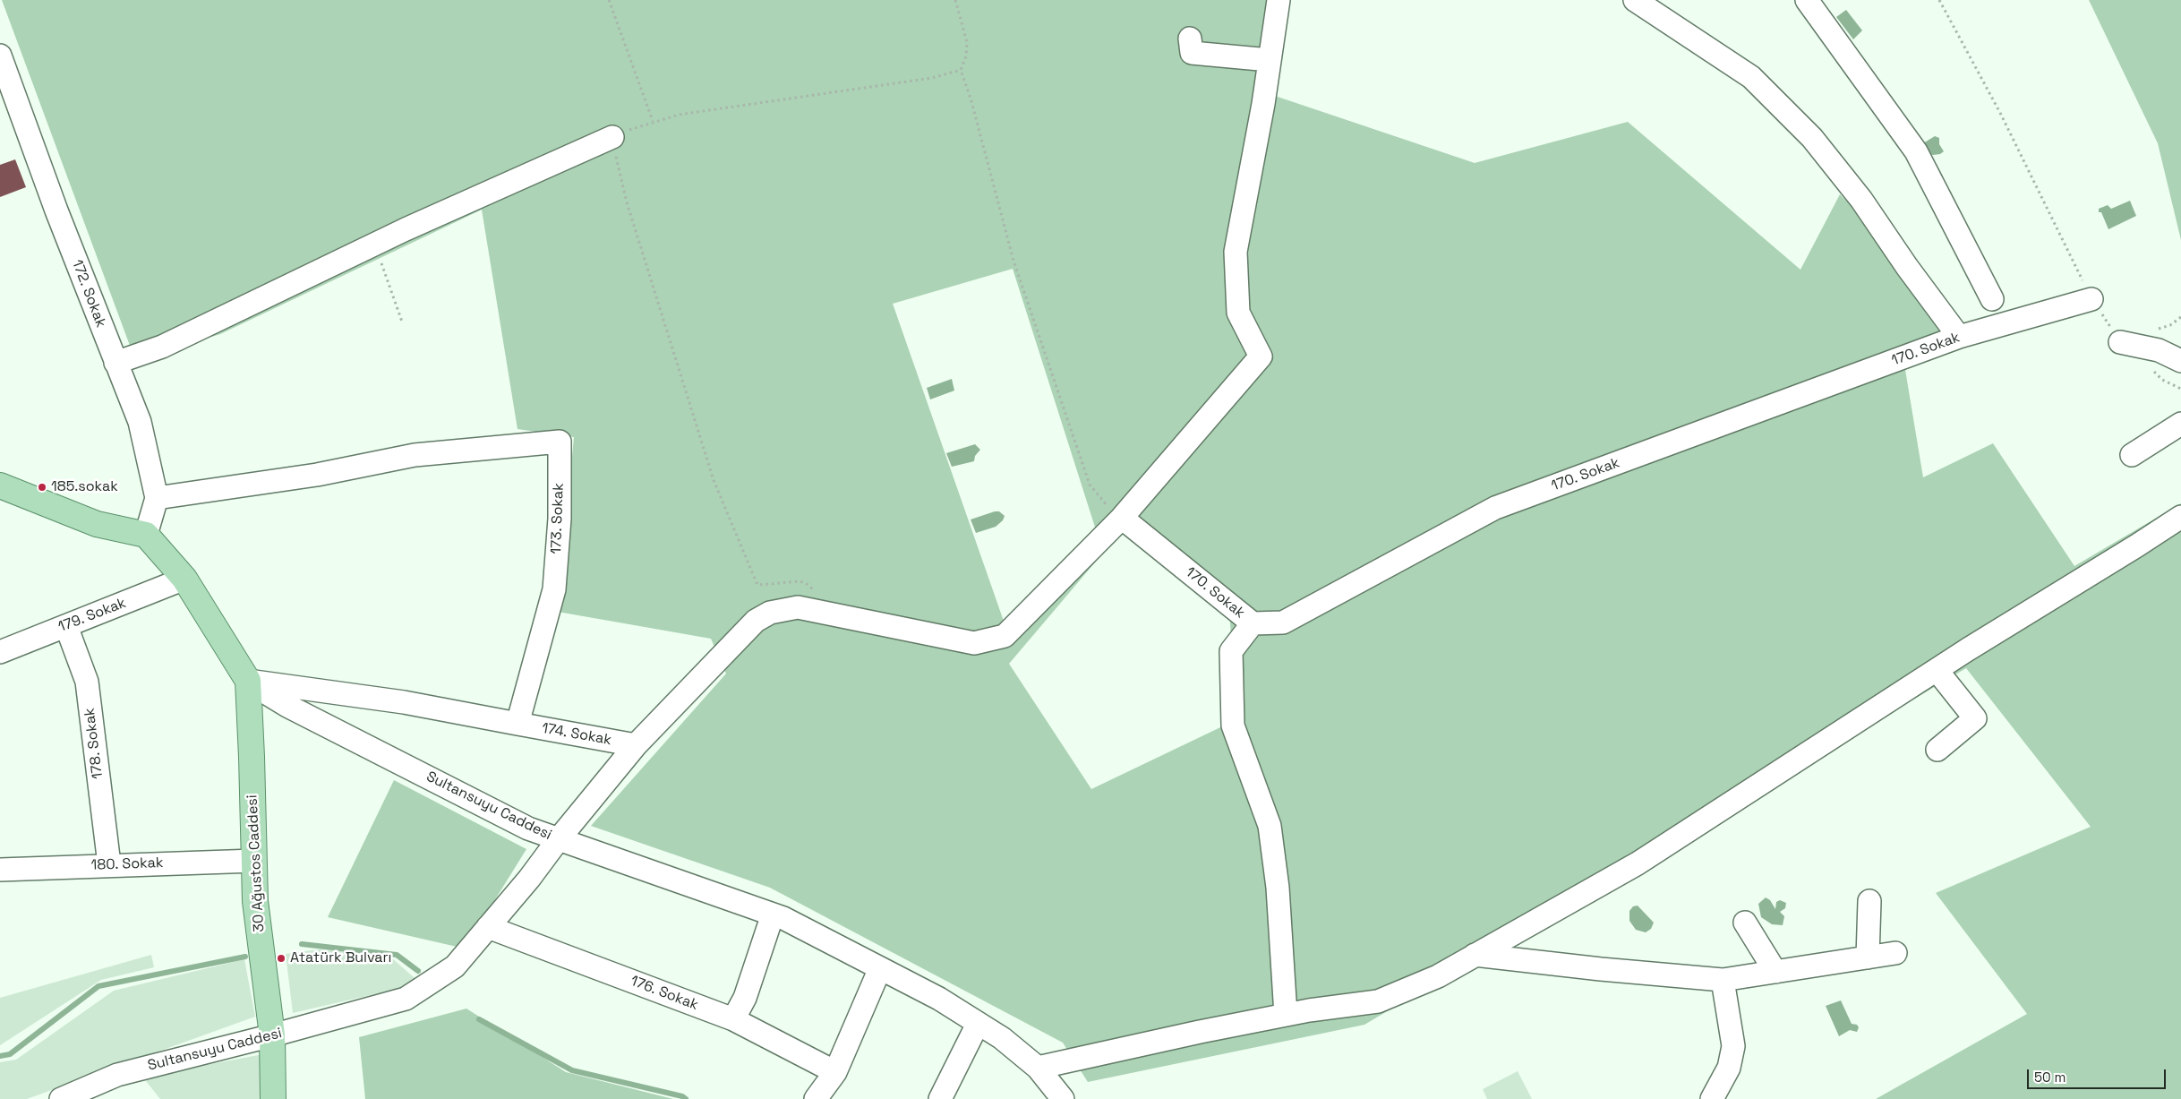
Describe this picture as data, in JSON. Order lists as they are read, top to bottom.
{
  "streets": {
    "main road": ["Sultansuyu Caddesi", "30 Ağustos Caddesi"],
    "street": [
      "172. Sokak",
      "170. Sokak",
      "173. Sokak",
      "179. Sokak",
      "174. Sokak",
      "178. Sokak",
      "180. Sokak",
      "176. Sokak"
    ]
  },
  "crossings": [
    ["172. Sokak", "173. Sokak"],
    ["173. Sokak", "174. Sokak"],
    ["179. Sokak", "178. Sokak"],
    ["179. Sokak", "Sultansuyu Caddesi"],
    ["178. Sokak", "180. Sokak"],
    ["Sultansuyu Caddesi", "30 Ağustos Caddesi"],
    ["Sultansuyu Caddesi", "176. Sokak"],
    ["30 Ağustos Caddesi", "180. Sokak"]
  ],
  "places": ["185.sokak", "Atatürk Bulvarı"],
  "scale_bar": "50 m"
}
